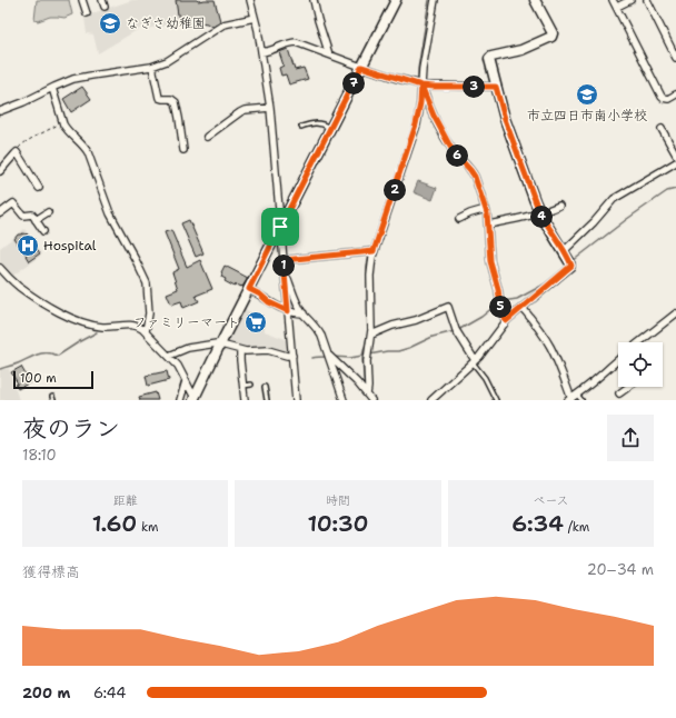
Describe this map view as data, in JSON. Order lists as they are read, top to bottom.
{
  "places": {
    "school or university": ["なぎさ幼稚園", "市立四日市南小学校"],
    "hospital": ["Hospital"],
    "supermarket": ["ファミリーマート"]
  },
  "scale_bar": "100 m",
  "page": {
    "pins": [
      "7",
      "3",
      "6",
      "2",
      "4",
      "1",
      "5"
    ],
    "scale": "100 m",
    "heading": ["夜のラン", "18:10"],
    "stats": [
      ["距離", "1.60 km"],
      ["時間", "10:30"],
      ["ペース", "6:34 /km"]
    ],
    "chart": ["獲得標高", "20–34 m"],
    "list": [
      {
        "name": "200 m",
        "note": "6:44"
      }
    ]
  }
}
